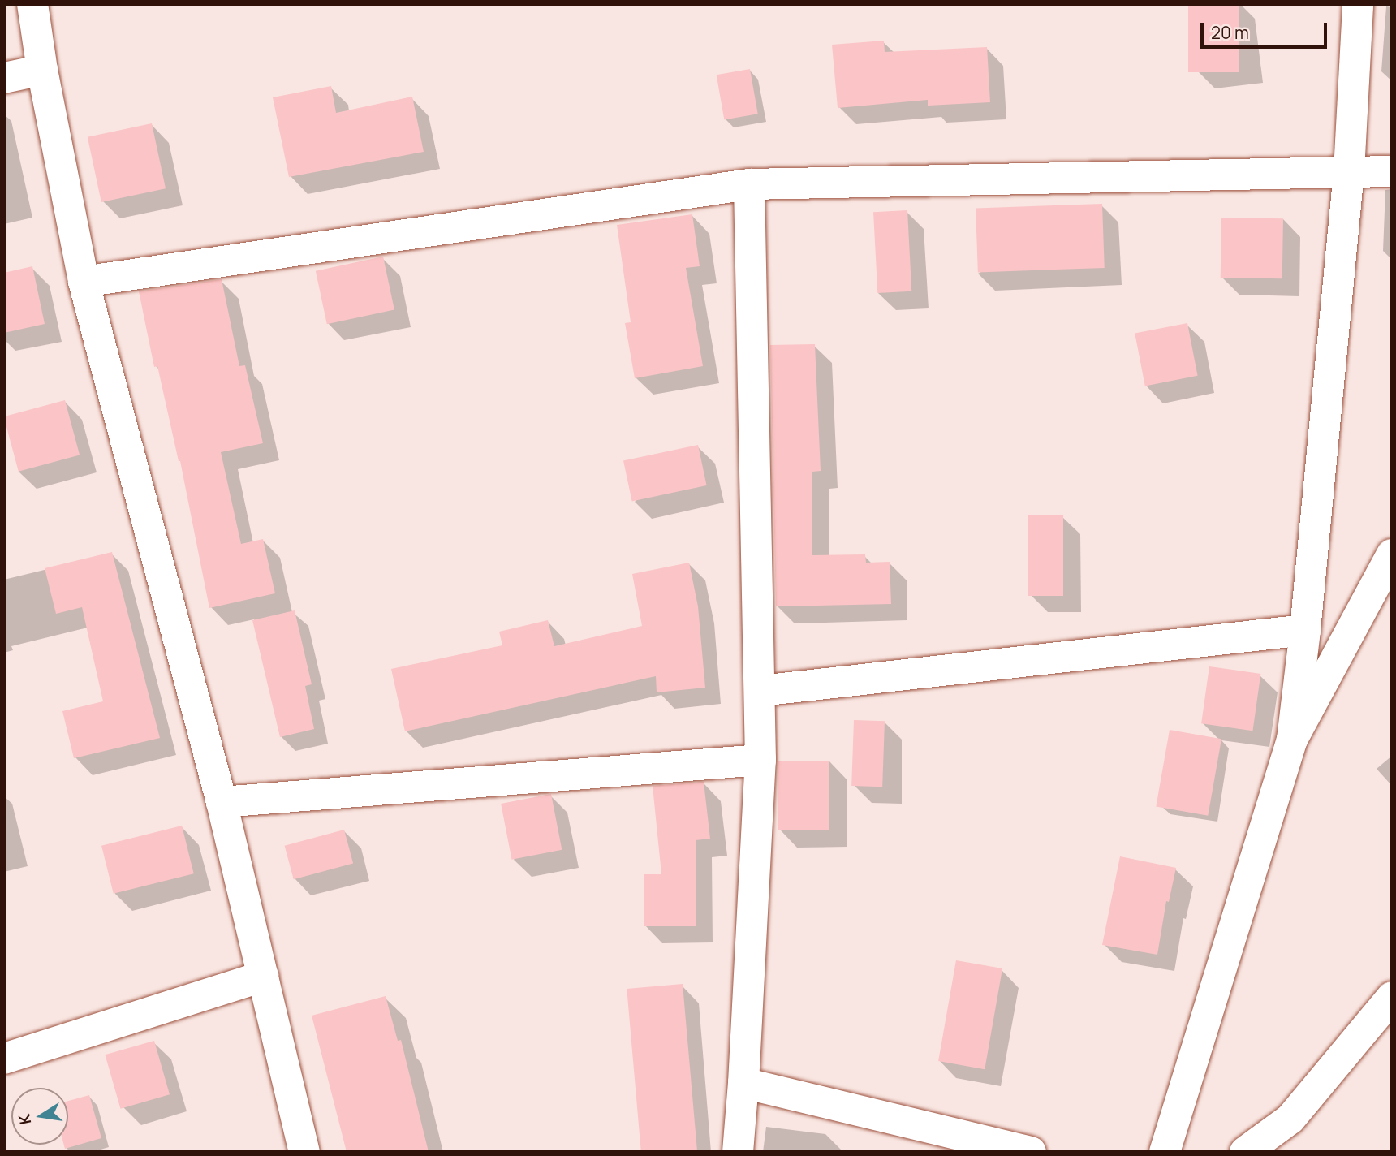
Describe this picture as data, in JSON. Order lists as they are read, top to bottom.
{
  "scale_bar": "20 m",
  "north": "left"
}
